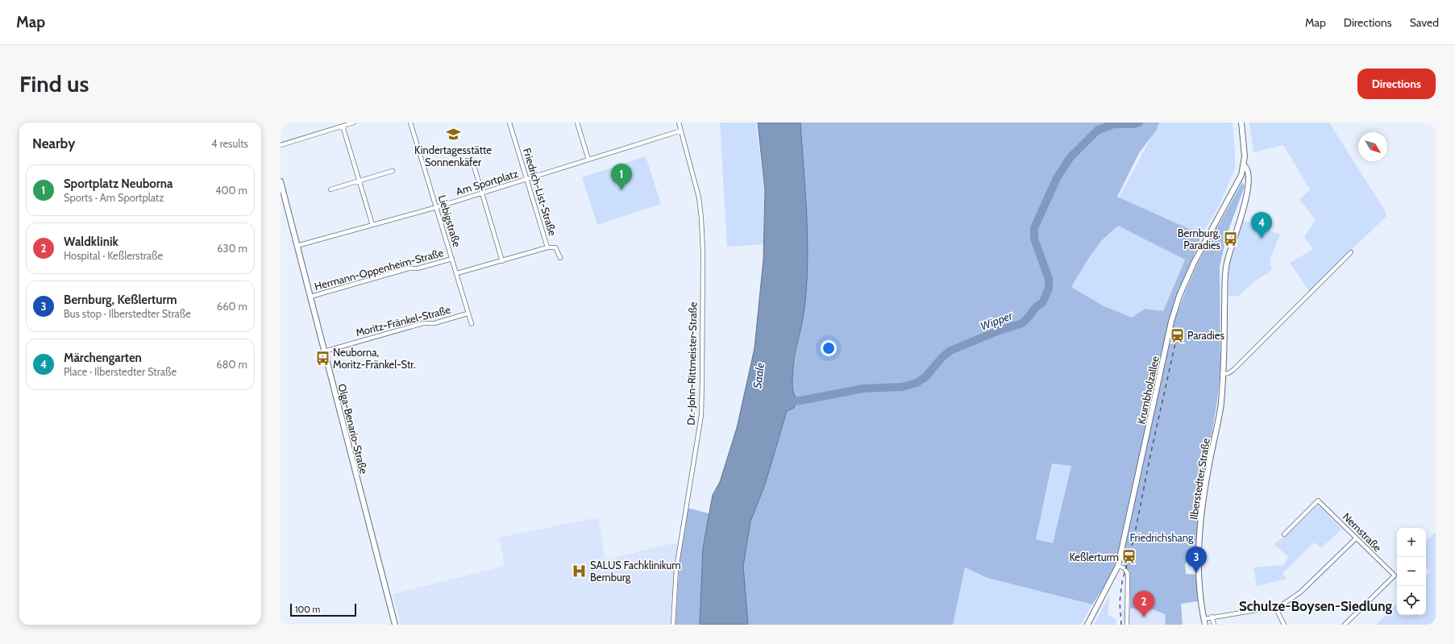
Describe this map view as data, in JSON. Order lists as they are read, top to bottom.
{
  "streets": {
    "street": [
      "Am Sportplatz",
      "Friedrich-List-Straße",
      "Liebigstraße",
      "Hermann-Oppenheim-Straße",
      "Moritz-Fränkel-Straße",
      "Dr.-John-Rittmeister-Straße",
      "Krumbholzallee",
      "Olga-Benario-Straße",
      "Ilberstedter Straße",
      "Nernstraße"
    ]
  },
  "crossings": [
    ["Am Sportplatz", "Friedrich-List-Straße"],
    ["Am Sportplatz", "Liebigstraße"],
    ["Am Sportplatz", "Dr.-John-Rittmeister-Straße"],
    ["Am Sportplatz", "Olga-Benario-Straße"],
    ["Liebigstraße", "Hermann-Oppenheim-Straße"],
    ["Liebigstraße", "Moritz-Fränkel-Straße"],
    ["Hermann-Oppenheim-Straße", "Olga-Benario-Straße"],
    ["Moritz-Fränkel-Straße", "Olga-Benario-Straße"],
    ["Krumbholzallee", "Ilberstedter Straße"]
  ],
  "districts": ["Schulze-Boysen-Siedlung"],
  "water": ["Wipper", "Saale"],
  "parks": ["Friedrichshang"],
  "places": {
    "school or university": ["Kindertagesstätte Sonnenkäfer"],
    "bus stop": ["Bernburg, Paradies", "Neuborna, Moritz-Fränkel-Str."],
    "station": ["Paradies", "Keßlerturm"],
    "hospital": ["SALUS Fachklinikum Bernburg"]
  },
  "scale_bar": "100 m",
  "north": "bottom right",
  "page": {
    "header": "Map",
    "nav": ["Map", "Directions", "Saved"],
    "buttons": "Directions",
    "title": "Find us",
    "heading": ["Nearby", "4 results"],
    "pins": [
      "1",
      "4",
      "3",
      "2"
    ],
    "list": [
      {
        "mark": "1",
        "name": "Sportplatz Neuborna",
        "note": "Sports · Am Sportplatz",
        "value": "400 m"
      },
      {
        "mark": "2",
        "name": "Waldklinik",
        "note": "Hospital · Keßlerstraße",
        "value": "630 m"
      },
      {
        "mark": "3",
        "name": "Bernburg, Keßlerturm",
        "note": "Bus stop · Ilberstedter Straße",
        "value": "660 m"
      },
      {
        "mark": "4",
        "name": "Märchengarten",
        "note": "Place · Ilberstedter Straße",
        "value": "680 m"
      }
    ],
    "map_buttons": ["+", "−"],
    "scale": "100 m"
  }
}
